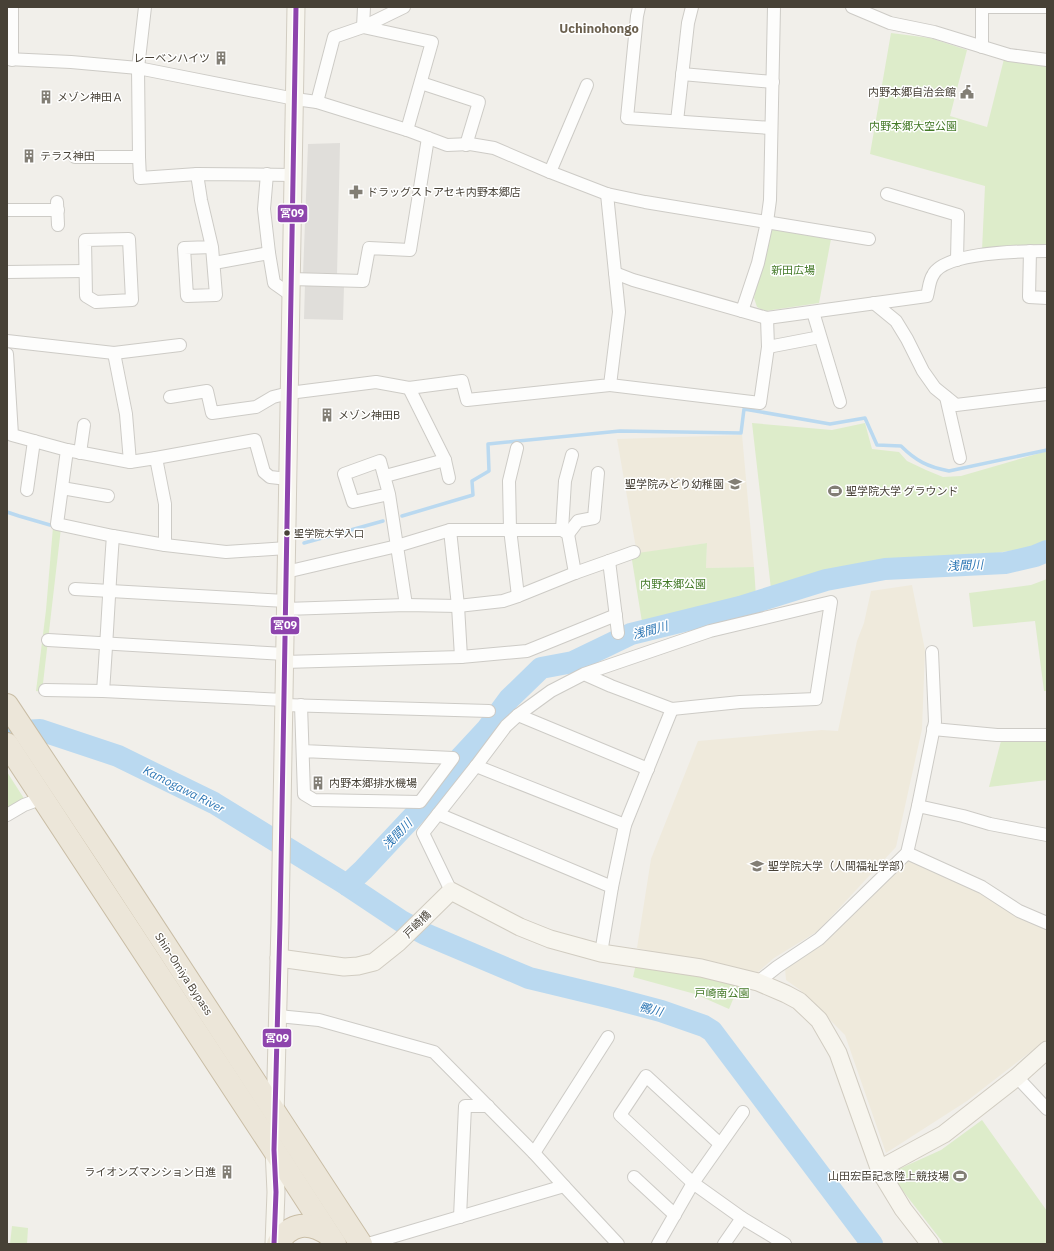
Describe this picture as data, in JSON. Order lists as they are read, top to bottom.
{
  "streets": {
    "highway": ["Shin-Omiya Bypass"],
    "street": ["戸崎橋"]
  },
  "districts": ["Uchinohongo"],
  "water": ["浅間川", "Kamogawa River", "鴨川"],
  "parks": [
    "内野本郷大空公園",
    "新田広場",
    "内野本郷公園",
    "戸崎南公園"
  ],
  "places": {
    "building": [
      "レーベンハイツ",
      "メゾン神田Ａ",
      "テラス神田",
      "メゾン神田B",
      "内野本郷排水機場",
      "ライオンズマンション日進"
    ],
    "public building": ["内野本郷自治会館"],
    "pharmacy": ["ドラッグストアセキ内野本郷店"],
    "school or university": ["聖学院みどり幼稚園", "聖学院大学（人間福祉学部）"],
    "sports": ["聖学院大学 グラウンド", "山田宏臣記念陸上競技場"],
    "other": ["聖学院大学入口"]
  },
  "lines": ["transit line 宮09"]
}
